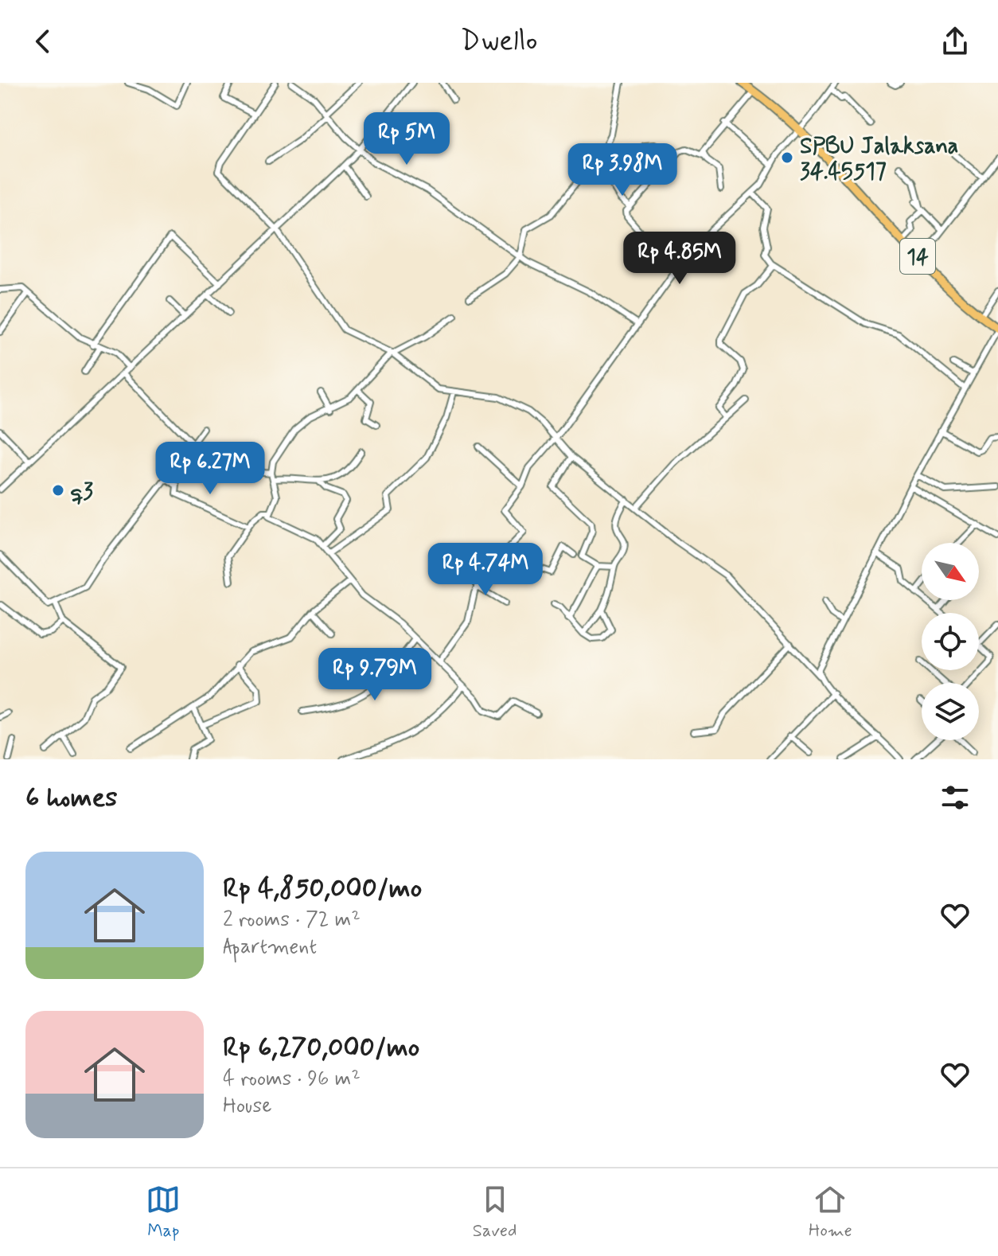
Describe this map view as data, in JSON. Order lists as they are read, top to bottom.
{
  "streets": {
    "highway": ["14"]
  },
  "places": ["SPBU Jalaksana 34.45517", "q3"],
  "north": "bottom right",
  "page": {
    "header": "Dwello",
    "price": [
      "Rp 5M",
      "Rp 3.98M",
      "Rp 4.85M",
      "Rp 6.27M",
      "Rp 4.74M",
      "Rp 9.79M"
    ],
    "heading": "6 homes",
    "list": [
      {
        "name": "Rp 4,850,000/mo",
        "note": "2 rooms · 72 m² · Apartment"
      },
      {
        "name": "Rp 6,270,000/mo",
        "note": "4 rooms · 96 m² · House"
      }
    ],
    "tabs": ["Map", "Saved", "Home"]
  }
}
